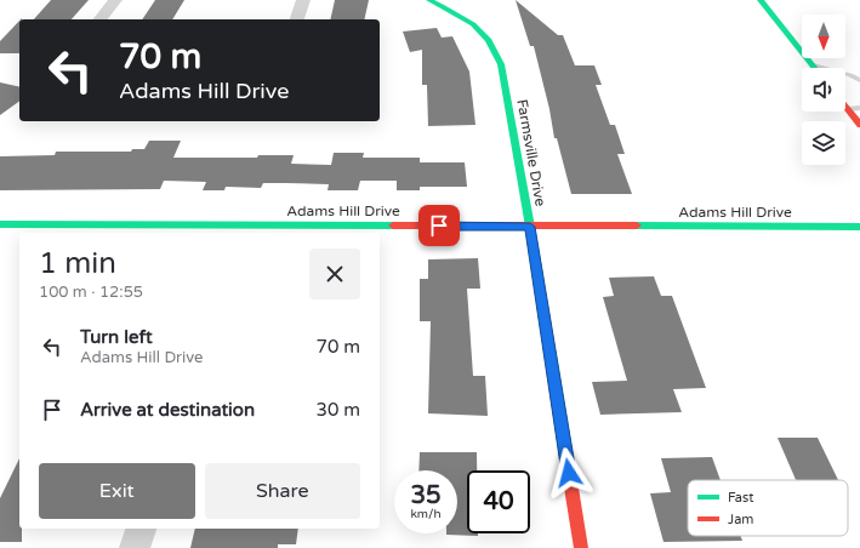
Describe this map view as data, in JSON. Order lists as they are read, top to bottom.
{
  "streets": {
    "street": ["Farmsville Drive", "Adams Hill Drive"]
  },
  "crossings": [
    ["Farmsville Drive", "Adams Hill Drive"]
  ],
  "legend": ["Fast", "Jam"],
  "north": "bottom",
  "page": {
    "turn": ["70 m", "Adams Hill Drive"],
    "heading": ["1 min", "100 m · 12:55"],
    "list": [
      {
        "name": "Turn left",
        "note": "Adams Hill Drive",
        "value": "70 m"
      },
      {
        "name": "Arrive at destination",
        "value": "30 m"
      }
    ],
    "buttons": ["Exit", "Share"],
    "speed": "35 km/h",
    "limit": "40"
  }
}
